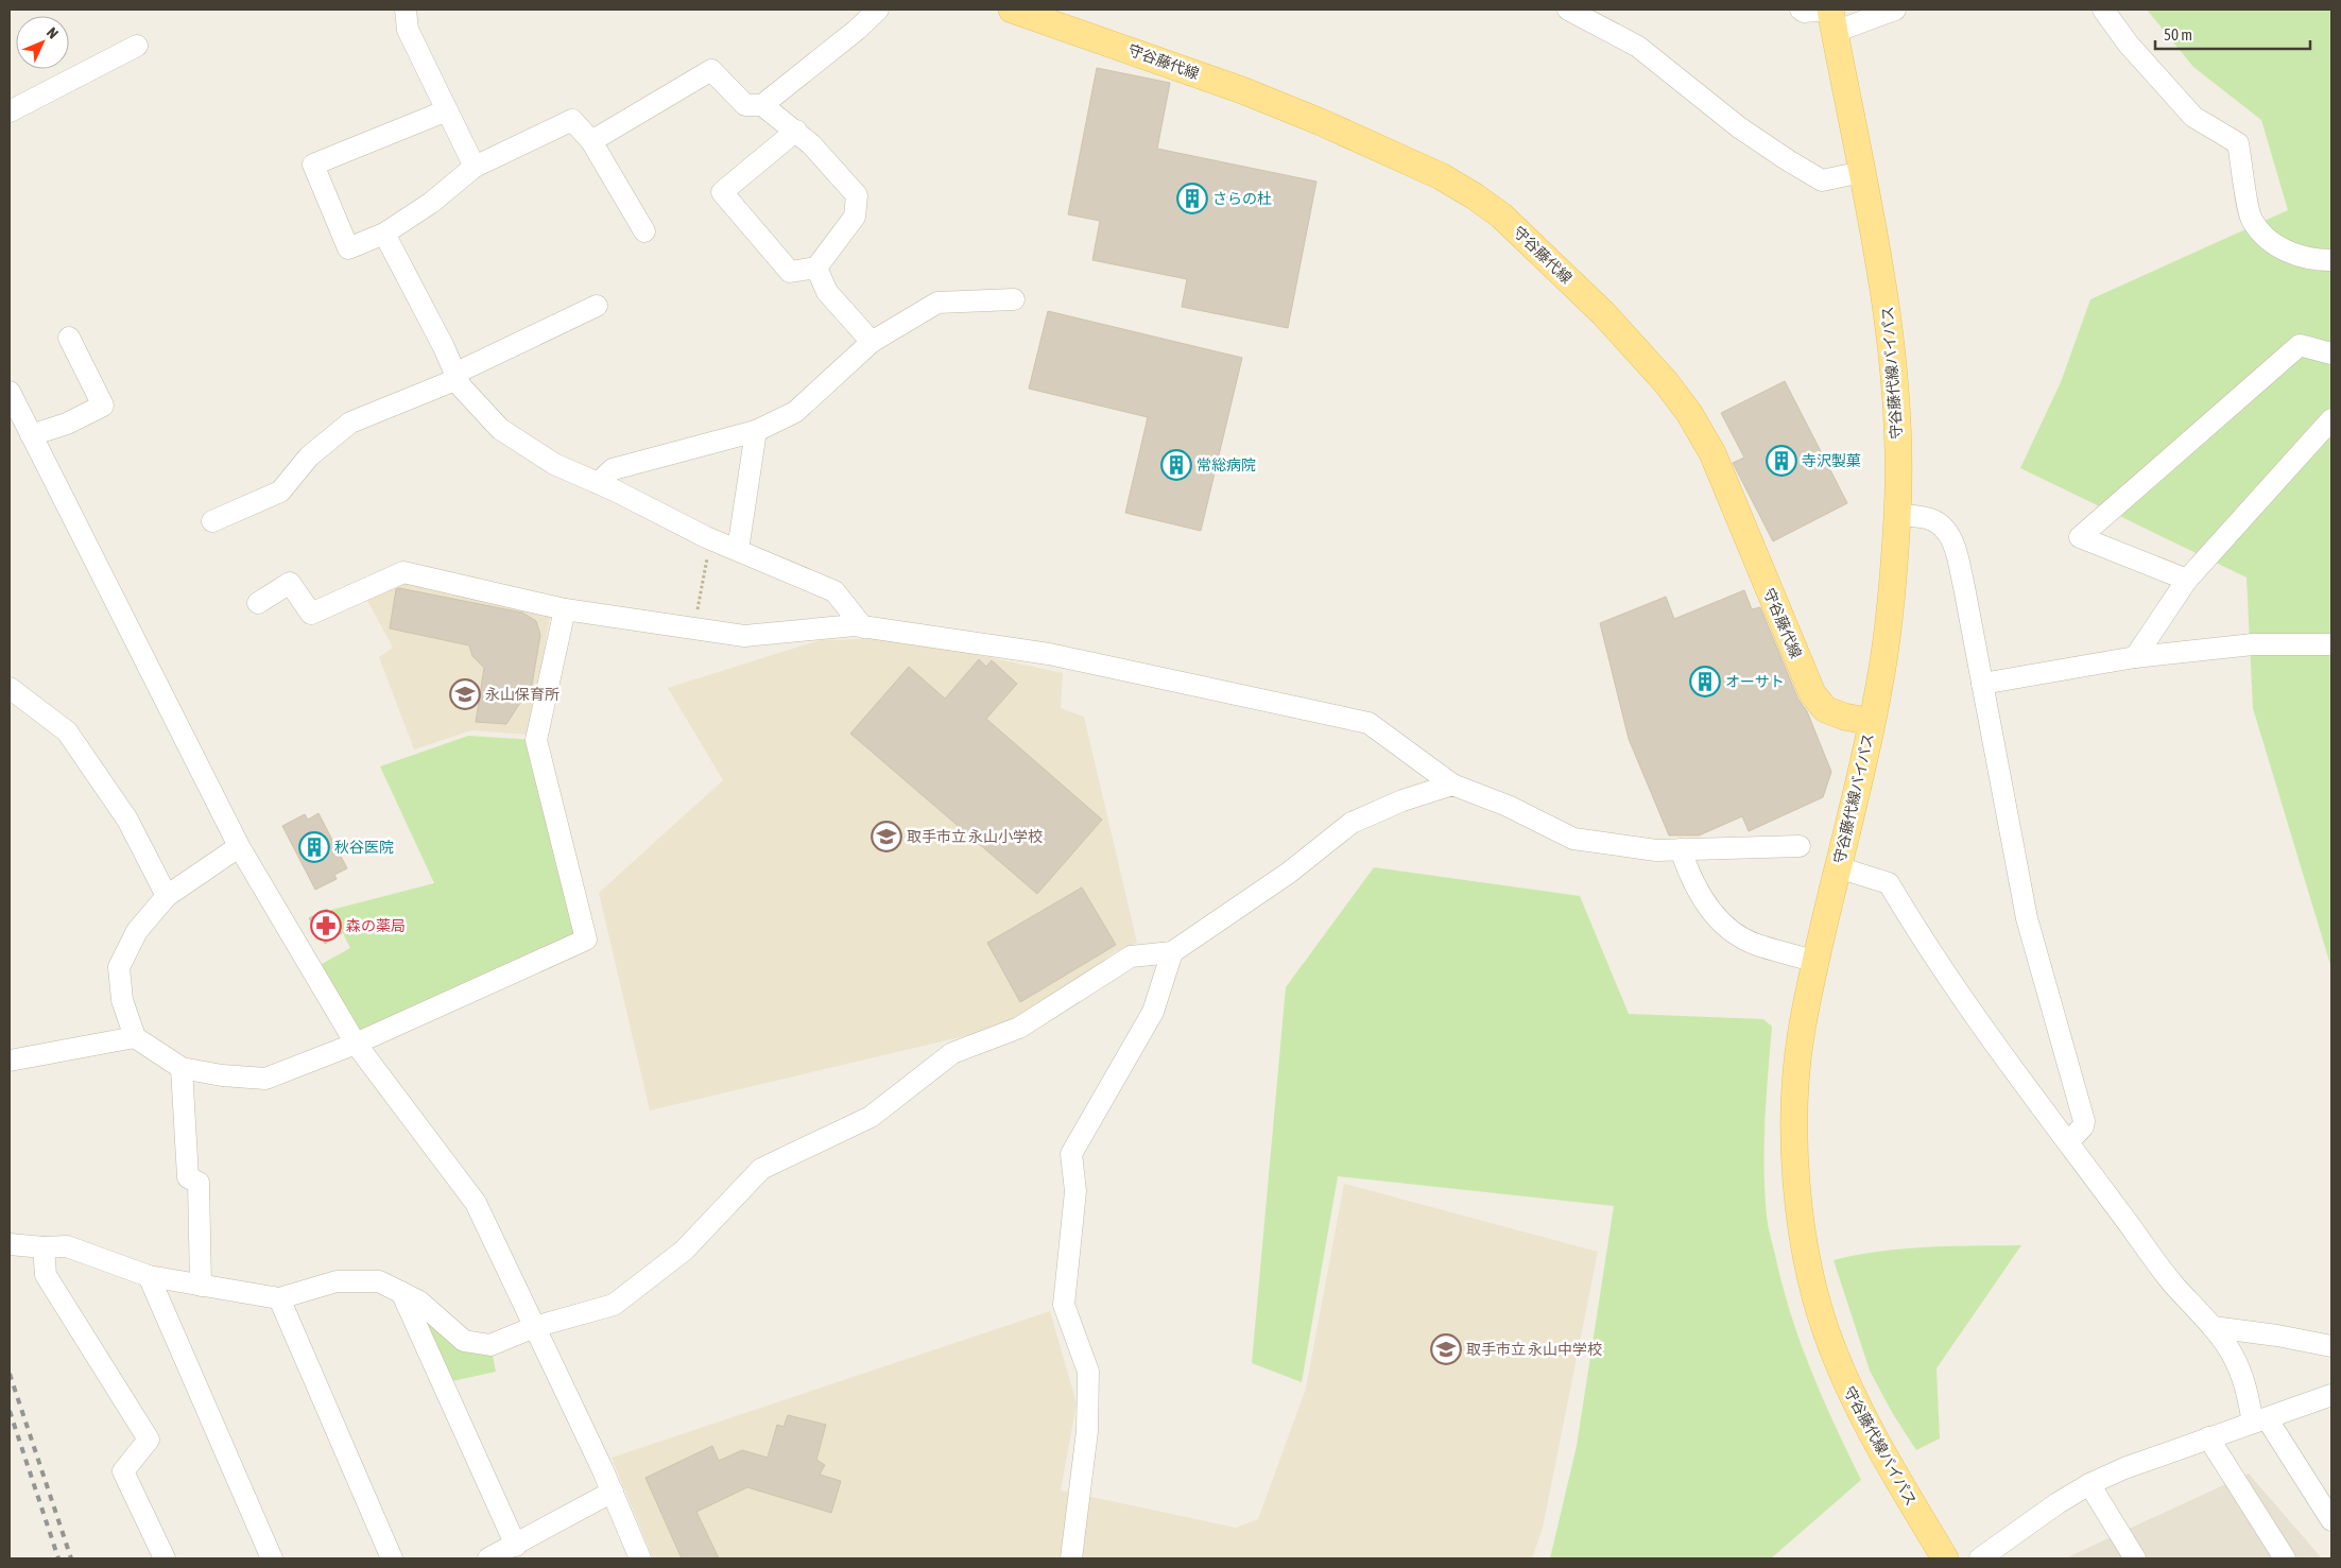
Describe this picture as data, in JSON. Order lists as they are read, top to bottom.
{
  "streets": {
    "main road": ["守谷藤代線", "守谷藤代線バイパス"]
  },
  "crossings": [
    ["守谷藤代線", "守谷藤代線バイパス"]
  ],
  "places": {
    "building": [
      "さらの杜",
      "寺沢製菓",
      "常総病院",
      "オーサト",
      "秋谷医院"
    ],
    "school or university": ["永山保育所", "取手市立 永山小学校", "取手市立 永山中学校"],
    "pharmacy": ["森の薬局"]
  },
  "scale_bar": "50 m",
  "north": "top right"
}
